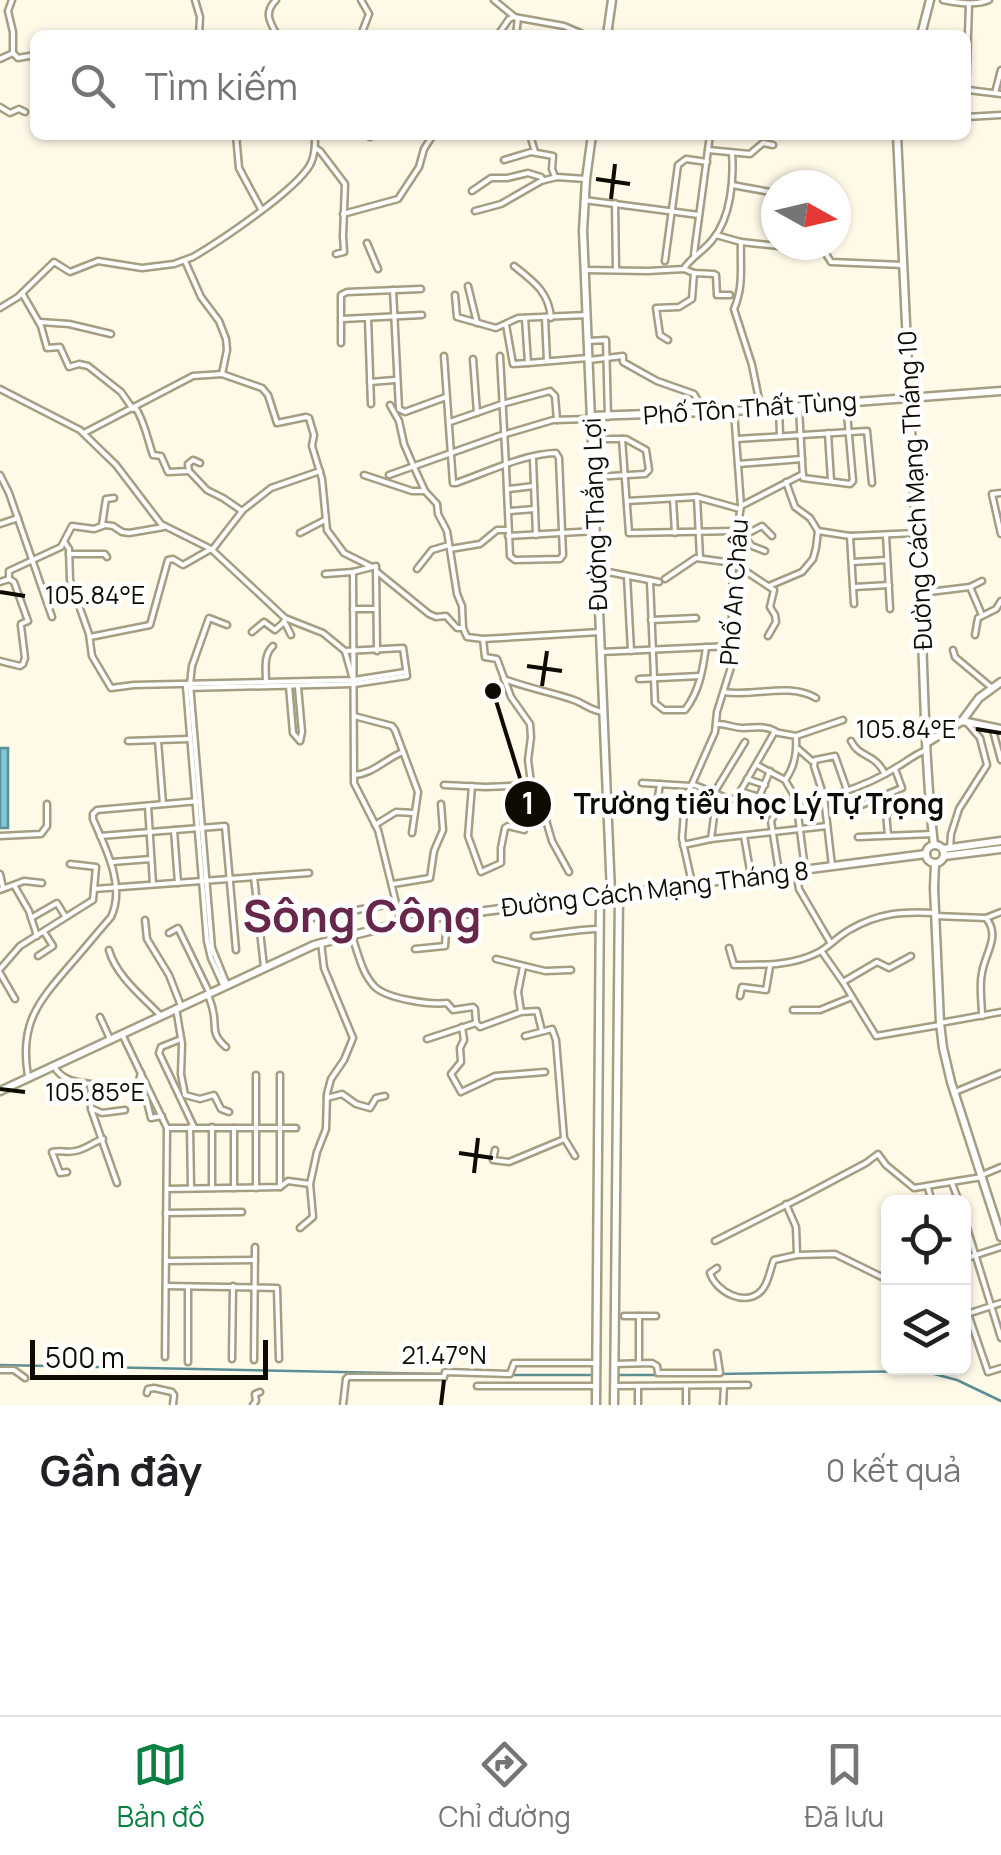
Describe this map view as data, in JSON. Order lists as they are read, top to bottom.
{
  "streets": {
    "street": [
      "Phố Tôn Thất Tùng",
      "Đường Cách Mạng Tháng 10",
      "Đường Thắng Lợi",
      "Phố An Châu",
      "Đường Cách Mạng Tháng 8"
    ]
  },
  "crossings": [
    ["Phố Tôn Thất Tùng", "Đường Cách Mạng Tháng 10"],
    ["Phố Tôn Thất Tùng", "Đường Thắng Lợi"],
    ["Phố Tôn Thất Tùng", "Phố An Châu"],
    ["Đường Thắng Lợi", "Đường Cách Mạng Tháng 8"],
    ["Phố An Châu", "Đường Cách Mạng Tháng 8"]
  ],
  "districts": ["Sông Công"],
  "places": ["Trường tiểu học Lý Tự Trọng"],
  "scale_bar": "500 m",
  "north": "right",
  "page": {
    "search": "Tìm kiếm",
    "scale": "500 m",
    "heading": ["Gần đây", "0 kết quả"],
    "nav": ["Bản đồ", "Chỉ đường", "Đã lưu"]
  },
  "coordinates": ["105.84°E", "105.85°E", "21.47°N"]
}
